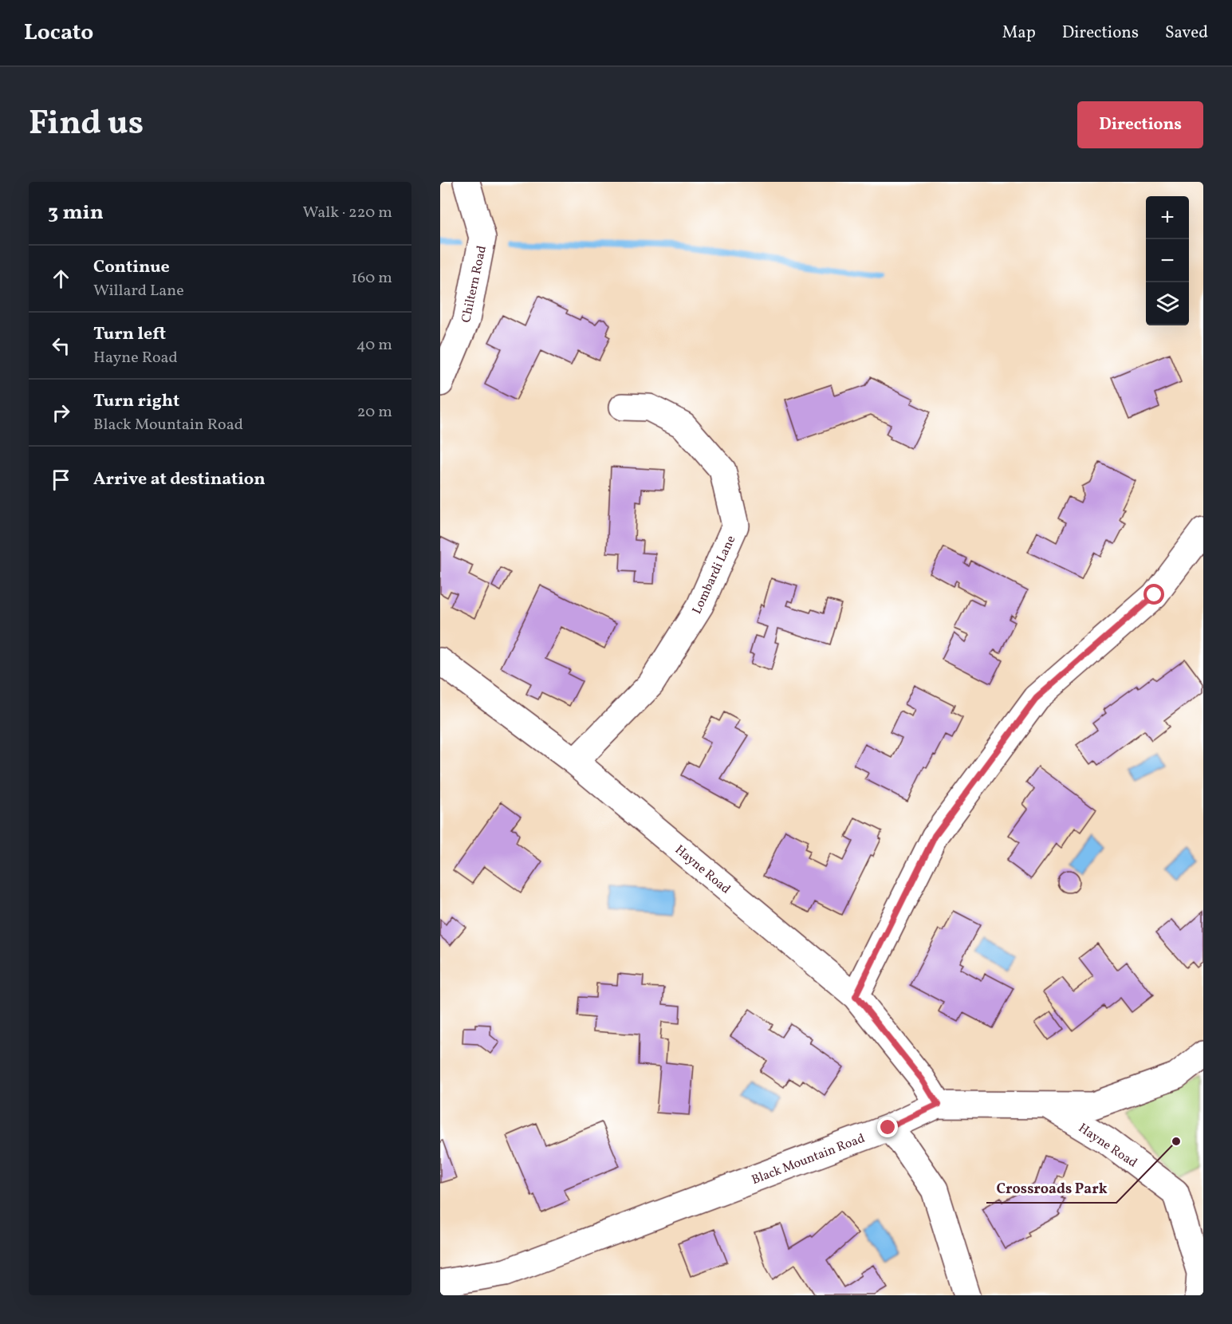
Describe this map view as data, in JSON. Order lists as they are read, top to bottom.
{
  "streets": {
    "street": [
      "Chiltern Road",
      "Lombardi Lane",
      "Hayne Road",
      "Black Mountain Road"
    ]
  },
  "crossings": [
    ["Lombardi Lane", "Hayne Road"],
    ["Hayne Road", "Black Mountain Road"]
  ],
  "places": ["Crossroads Park"],
  "page": {
    "header": "Locato",
    "nav": ["Map", "Directions", "Saved"],
    "title": "Find us",
    "buttons": "Directions",
    "heading": ["3 min", "Walk · 220 m"],
    "map_buttons": ["+", "−"],
    "list": [
      ["Continue", "Willard Lane", "160 m"],
      ["Turn left", "Hayne Road", "40 m"],
      ["Turn right", "Black Mountain Road", "20 m"],
      "Arrive at destination"
    ]
  }
}
